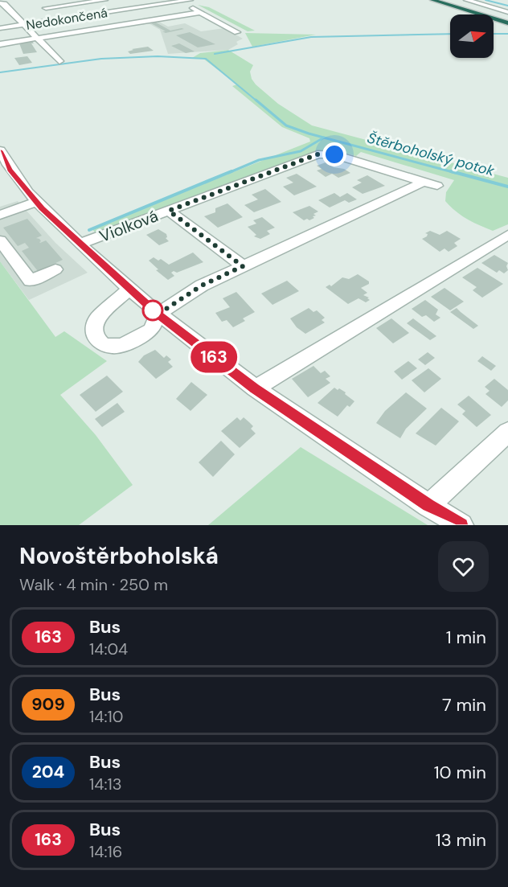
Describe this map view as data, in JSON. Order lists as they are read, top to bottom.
{
  "streets": {
    "street": ["Nedokončená", "Violková"]
  },
  "water": ["Štěrboholský potok"],
  "lines": ["bus line 163"],
  "north": "right",
  "page": {
    "on_map": "163",
    "heading": ["Novoštěrboholská", "Walk · 4 min · 250 m"],
    "list": [
      {
        "mark": "163",
        "name": "Bus",
        "note": "14:04",
        "value": "1 min"
      },
      {
        "mark": "909",
        "name": "Bus",
        "note": "14:10",
        "value": "7 min"
      },
      {
        "mark": "204",
        "name": "Bus",
        "note": "14:13",
        "value": "10 min"
      },
      {
        "mark": "163",
        "name": "Bus",
        "note": "14:16",
        "value": "13 min"
      }
    ]
  }
}
